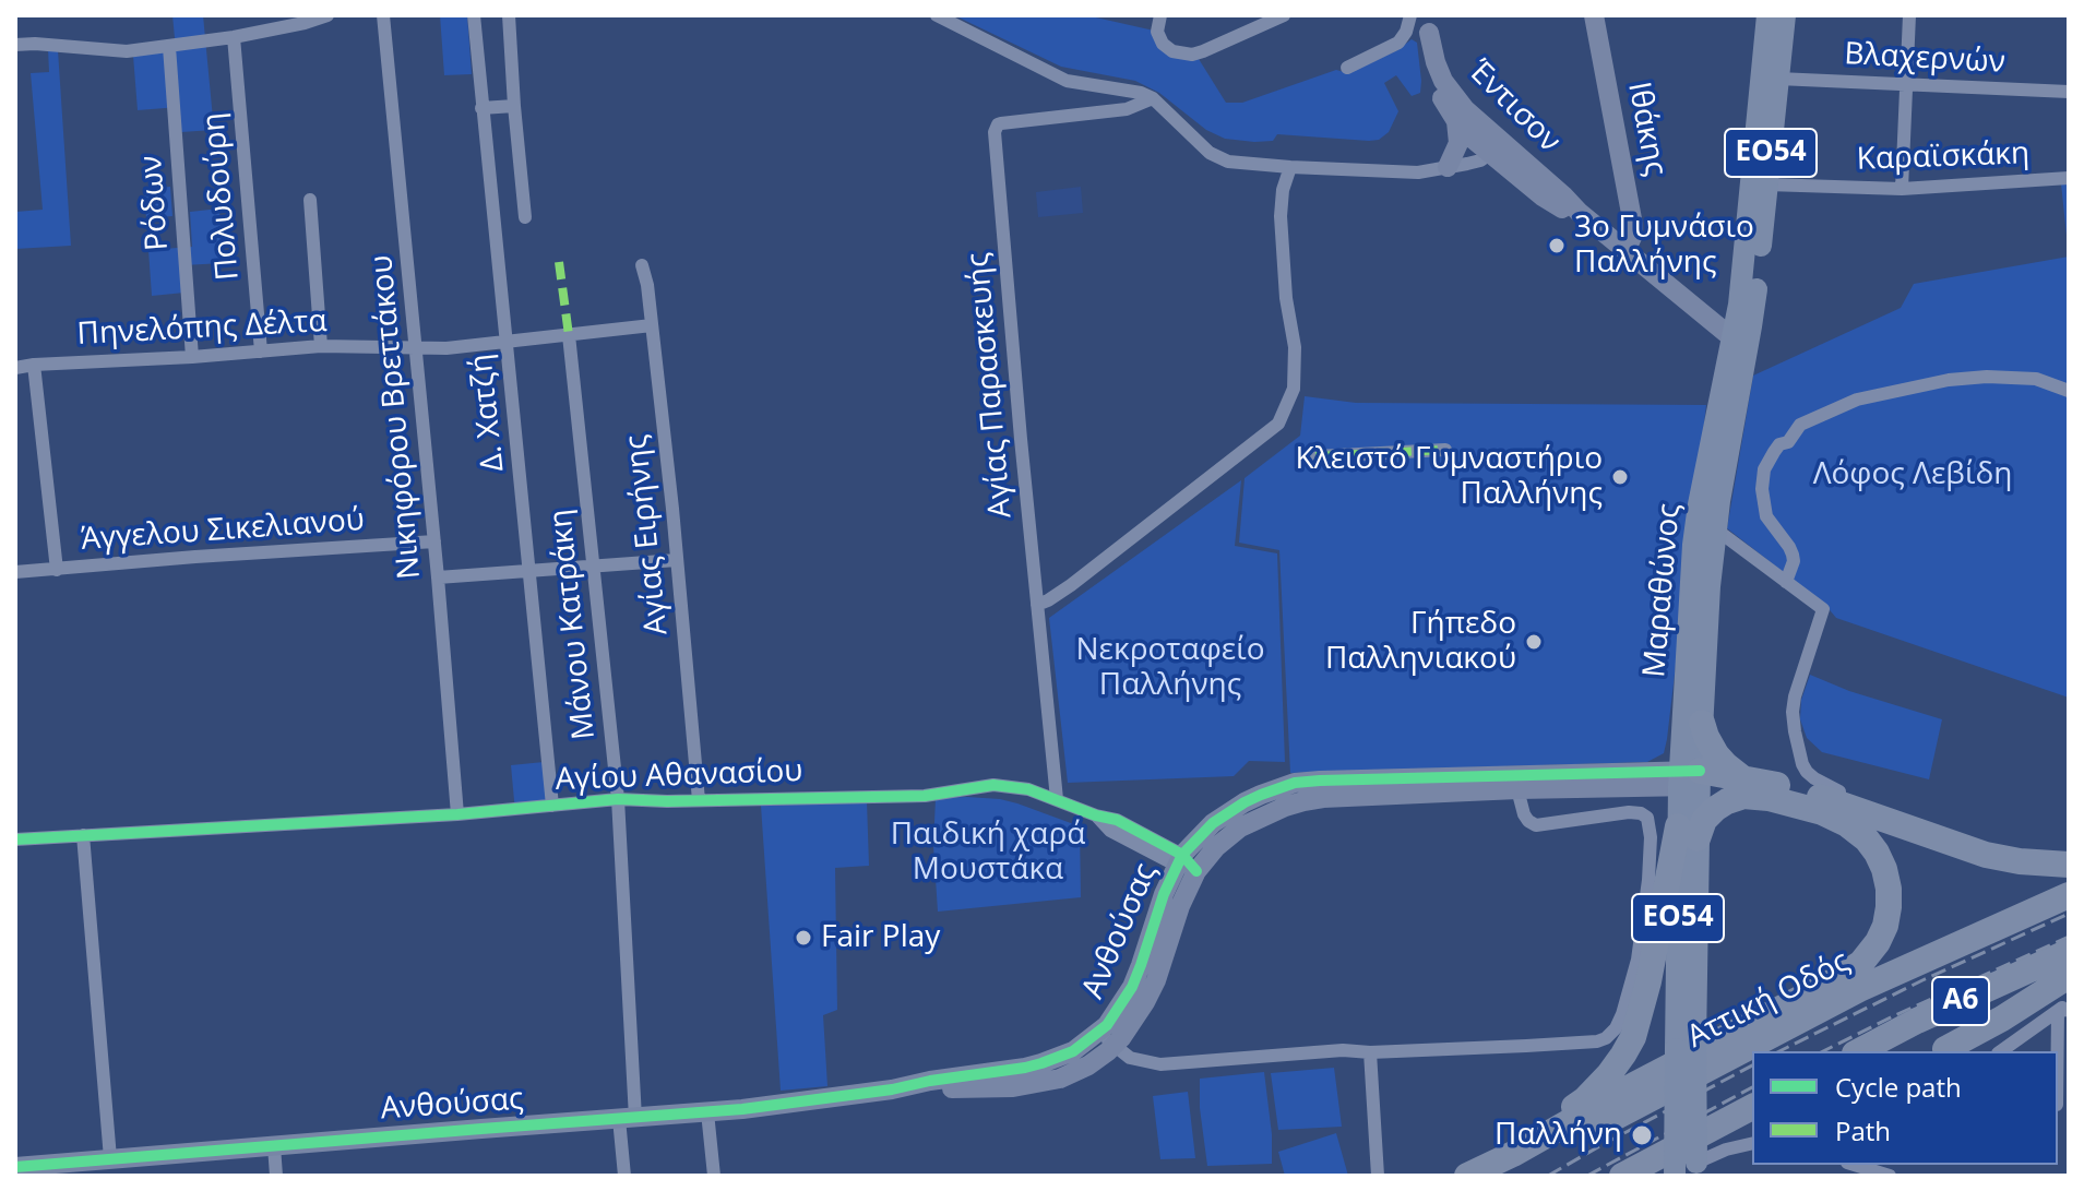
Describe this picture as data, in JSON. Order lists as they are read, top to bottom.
{
  "streets": {
    "highway": ["Αττική Οδός", "Α6"],
    "main road": ["ΕΟ54", "Μαραθώνος"],
    "street": [
      "Βλαχερνών",
      "Έντισον",
      "Ιθάκης",
      "Καραϊσκάκη",
      "Πολυδούρη",
      "Ρόδων",
      "Πηνελόπης Δέλτα",
      "Αγίας Παρασκευής",
      "Δ. Χατζή",
      "Νικηφόρου Βρεττάκου",
      "Άγγελου Σικελιανού",
      "Αγίας Ειρήνης",
      "Μάνου Κατράκη",
      "Αγίου Αθανασίου",
      "Ανθούσας"
    ]
  },
  "crossings": [
    ["Βλαχερνών", "Μαραθώνος"],
    ["Έντισον", "Ιθάκης"],
    ["Έντισον", "Μαραθώνος"],
    ["Καραϊσκάκη", "Μαραθώνος"],
    ["Πολυδούρη", "Πηνελόπης Δέλτα"],
    ["Ρόδων", "Πηνελόπης Δέλτα"],
    ["Πηνελόπης Δέλτα", "Δ. Χατζή"],
    ["Πηνελόπης Δέλτα", "Νικηφόρου Βρεττάκου"],
    ["Πηνελόπης Δέλτα", "Αγίας Ειρήνης"],
    ["Πηνελόπης Δέλτα", "Μάνου Κατράκη"],
    ["Αγίας Παρασκευής", "Αγίου Αθανασίου"],
    ["Δ. Χατζή", "Αγίου Αθανασίου"],
    ["Νικηφόρου Βρεττάκου", "Άγγελου Σικελιανού"],
    ["Νικηφόρου Βρεττάκου", "Αγίου Αθανασίου"],
    ["Αγίας Ειρήνης", "Αγίου Αθανασίου"],
    ["Μαραθώνος", "Ανθούσας"],
    ["Μάνου Κατράκη", "Αγίου Αθανασίου"],
    ["Μάνου Κατράκη", "Ανθούσας"],
    ["Αγίου Αθανασίου", "Ανθούσας"]
  ],
  "parks": ["Λόφος Λεβίδη", "Νεκροταφείο Παλλήνης", "Παιδική χαρά Μουστάκα"],
  "places": [
    "3ο Γυμνάσιο Παλλήνης",
    "Κλειστό Γυμναστήριο Παλλήνης",
    "Γήπεδο Παλληνιακού",
    "Fair Play",
    "Παλλήνη"
  ],
  "legend": ["Cycle path", "Path"]
}
